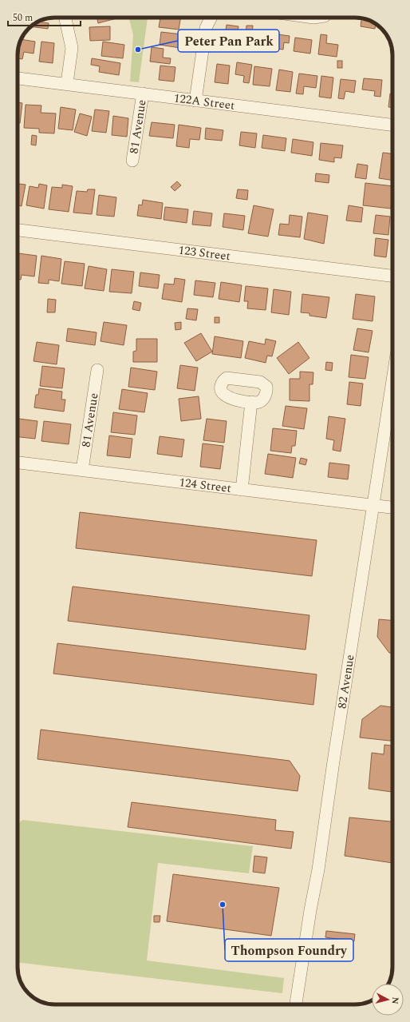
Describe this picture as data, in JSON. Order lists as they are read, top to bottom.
{
  "streets": {
    "street": [
      "122A Street",
      "81 Avenue",
      "123 Street",
      "124 Street",
      "82 Avenue"
    ]
  },
  "crossings": [
    ["122A Street", "81 Avenue"],
    ["81 Avenue", "124 Street"],
    ["124 Street", "82 Avenue"]
  ],
  "places": ["Peter Pan Park", "Thompson Foundry"],
  "scale_bar": "50 m",
  "north": "right"
}
